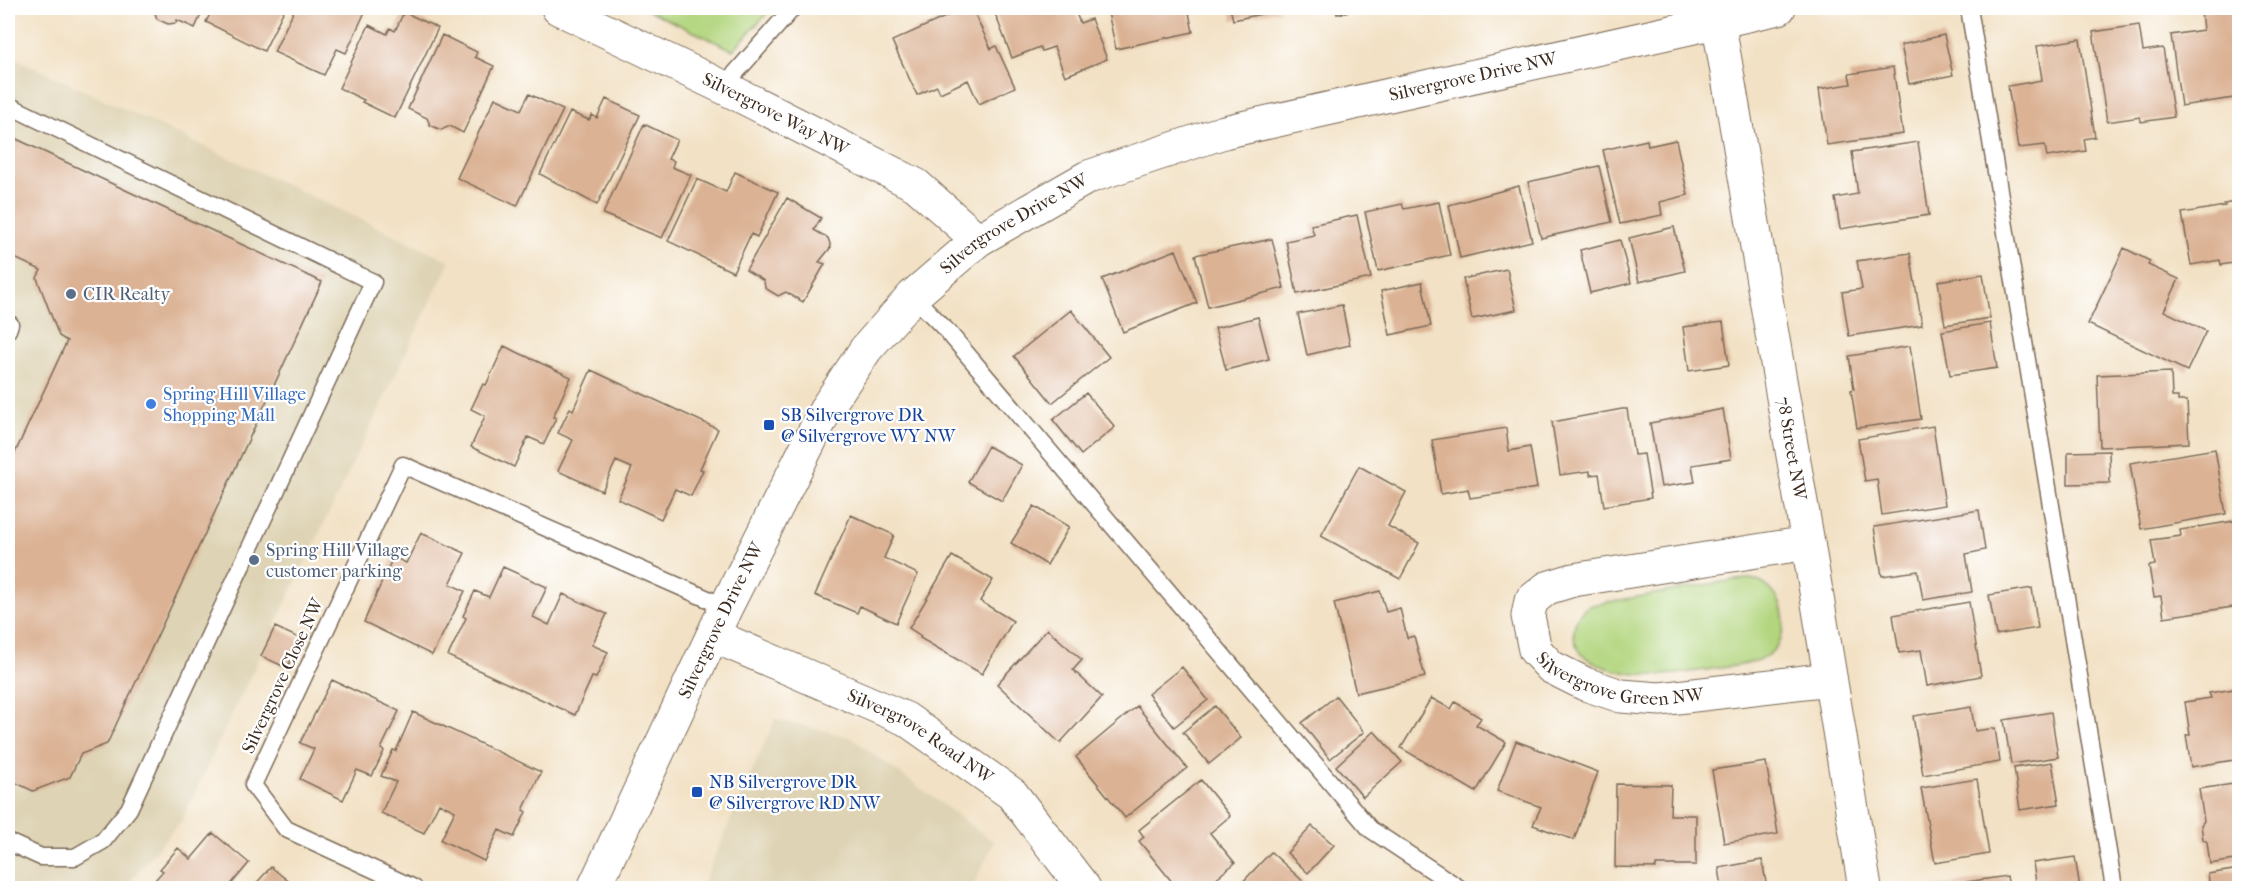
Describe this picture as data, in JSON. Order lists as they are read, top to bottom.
{
  "streets": {
    "street": [
      "Silvergrove Drive NW",
      "Silvergrove Way NW",
      "78 Street NW",
      "Silvergrove Green NW",
      "Silvergrove Road NW"
    ],
    "lane": ["Silvergrove Close NW"]
  },
  "crossings": [
    ["Silvergrove Drive NW", "Silvergrove Way NW"],
    ["Silvergrove Drive NW", "78 Street NW"],
    ["Silvergrove Drive NW", "Silvergrove Close NW"],
    ["Silvergrove Drive NW", "Silvergrove Road NW"],
    ["78 Street NW", "Silvergrove Green NW"],
    ["Silvergrove Close NW", "Silvergrove Road NW"]
  ],
  "places": {
    "other": ["CIR Realty", "Spring Hill Village Shopping Mall", "Spring Hill Village customer parking"],
    "transit": ["SB Silvergrove DR @ Silvergrove WY NW", "NB Silvergrove DR @ Silvergrove RD NW"]
  }
}
